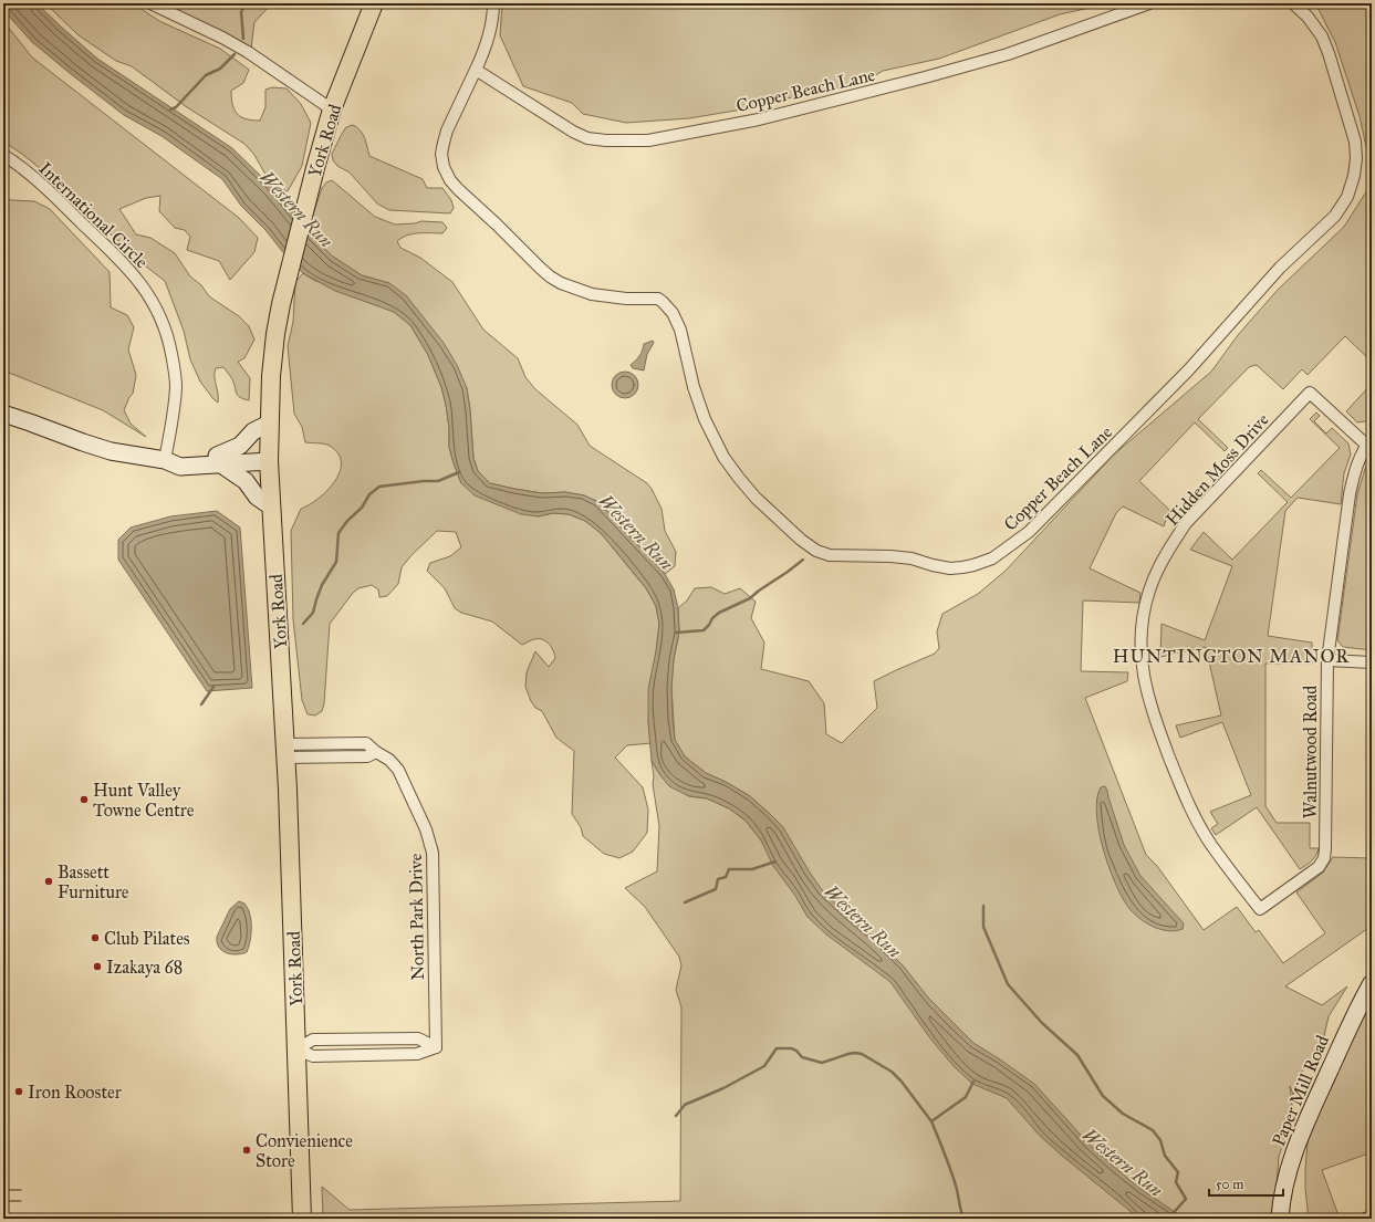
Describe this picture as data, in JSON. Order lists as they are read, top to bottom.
{
  "streets": {
    "main road": ["York Road", "Paper Mill Road"],
    "street": [
      "Copper Beach Lane",
      "International Circle",
      "Hidden Moss Drive",
      "Walnutwood Road",
      "North Park Drive"
    ]
  },
  "crossings": [
    ["York Road", "North Park Drive"],
    ["Hidden Moss Drive", "Walnutwood Road"]
  ],
  "districts": ["HUNTINGTON MANOR"],
  "water": ["Western Run"],
  "places": [
    "Hunt Valley Towne Centre",
    "Bassett Furniture",
    "Club Pilates",
    "Izakaya 68",
    "Iron Rooster",
    "Convienience Store"
  ],
  "scale_bar": "50 m"
}
